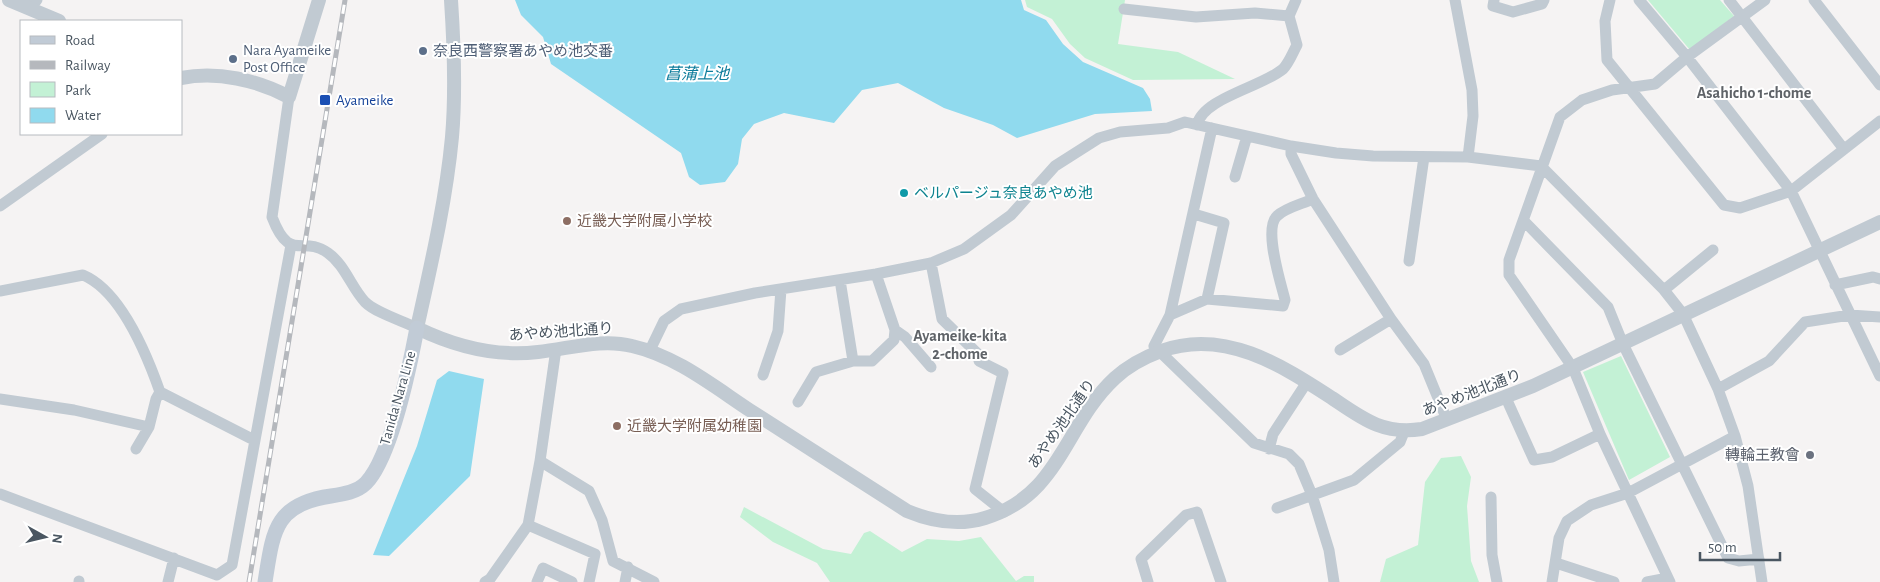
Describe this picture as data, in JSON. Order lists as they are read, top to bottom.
{
  "streets": {
    "main road": ["Tanida Nara Line"],
    "street": ["あやめ池北通り"]
  },
  "crossings": [
    ["あやめ池北通り", "Tanida Nara Line"]
  ],
  "districts": ["Asahicho 1-chome", "Ayameike-kita 2-chome"],
  "water": ["菖蒲上池"],
  "places": {
    "other": [
      "奈良西警察署あやめ池交番",
      "Nara Ayameike Post Office",
      "ベルパージュ奈良あやめ池",
      "近畿大学附属小学校",
      "近畿大学附属幼稚園",
      "轉輪王教會"
    ],
    "transit": ["Ayameike"]
  },
  "legend": [
    "Road",
    "Railway",
    "Park",
    "Water"
  ],
  "scale_bar": "50 m",
  "north": "right"
}
